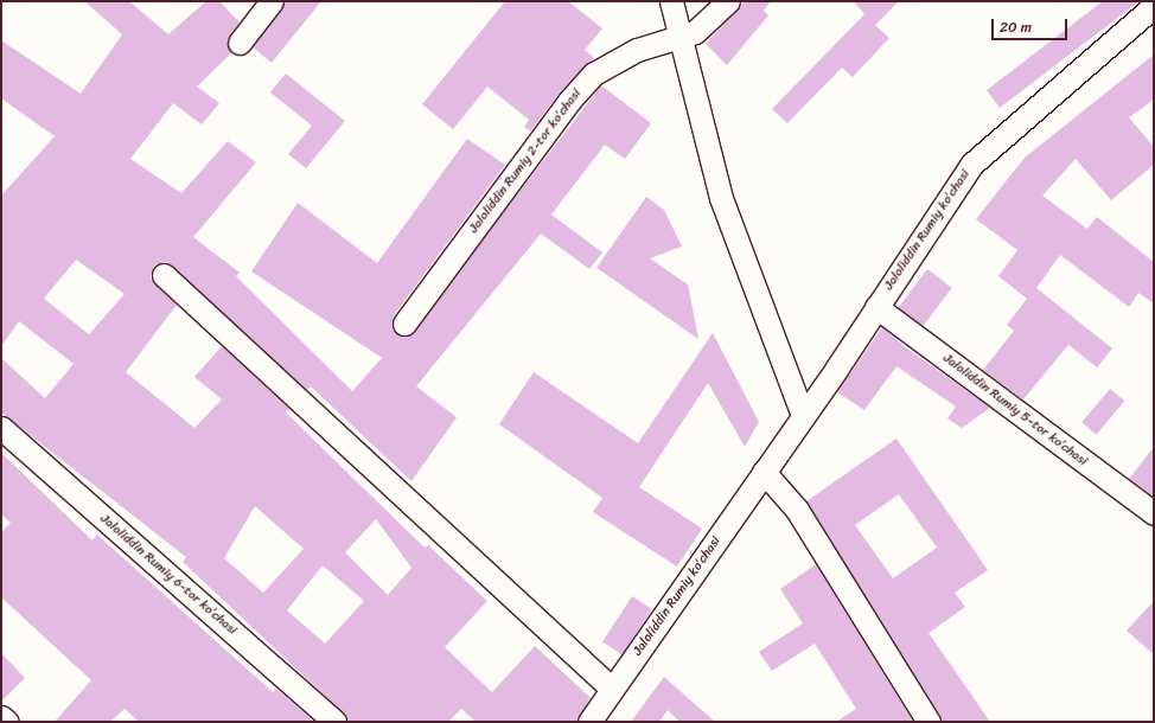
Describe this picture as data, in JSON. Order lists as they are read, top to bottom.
{
  "streets": {
    "street": [
      "Jaloliddin Rumiy 2-tor koʼchasi",
      "Jaloliddin Rumiy koʻchasi",
      "Jaloliddin Rumiy 5-tor koʼchasi",
      "Jaloliddin Rumiy 6-tor koʼchasi"
    ]
  },
  "crossings": [
    ["Jaloliddin Rumiy koʻchasi", "Jaloliddin Rumiy 5-tor koʼchasi"]
  ],
  "scale_bar": "20 m"
}
